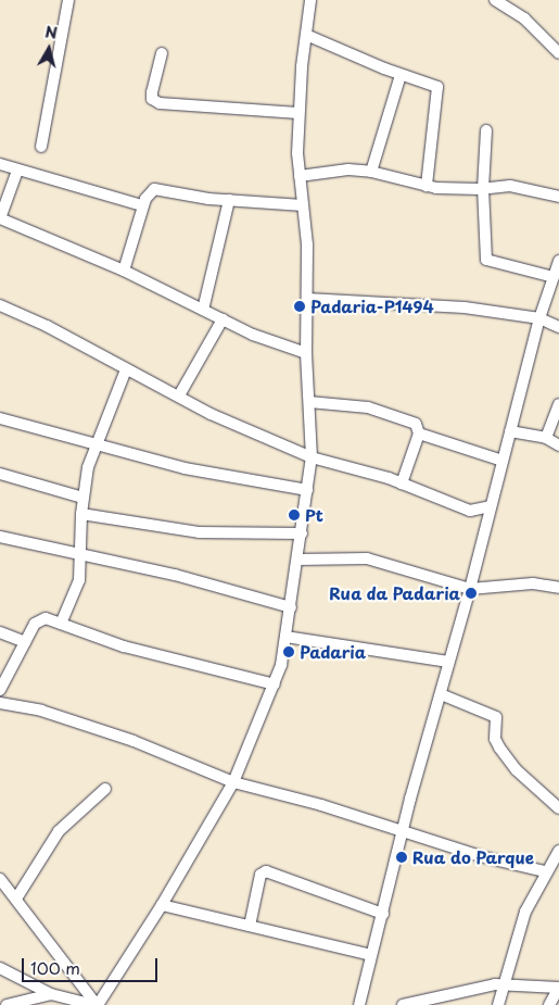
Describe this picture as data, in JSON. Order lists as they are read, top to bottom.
{
  "places": [
    "Padaria-P1494",
    "Pt",
    "Rua da Padaria",
    "Padaria",
    "Rua do Parque"
  ],
  "scale_bar": "100 m",
  "north": "top"
}
